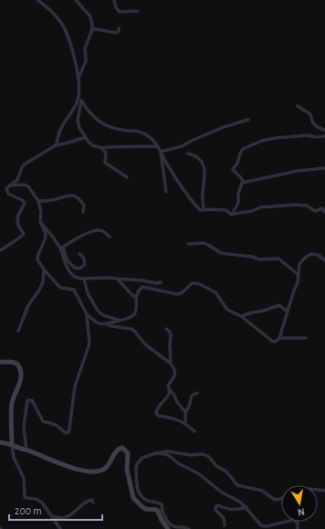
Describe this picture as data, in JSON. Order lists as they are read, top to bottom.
{
  "scale_bar": "200 m",
  "north": "bottom"
}
